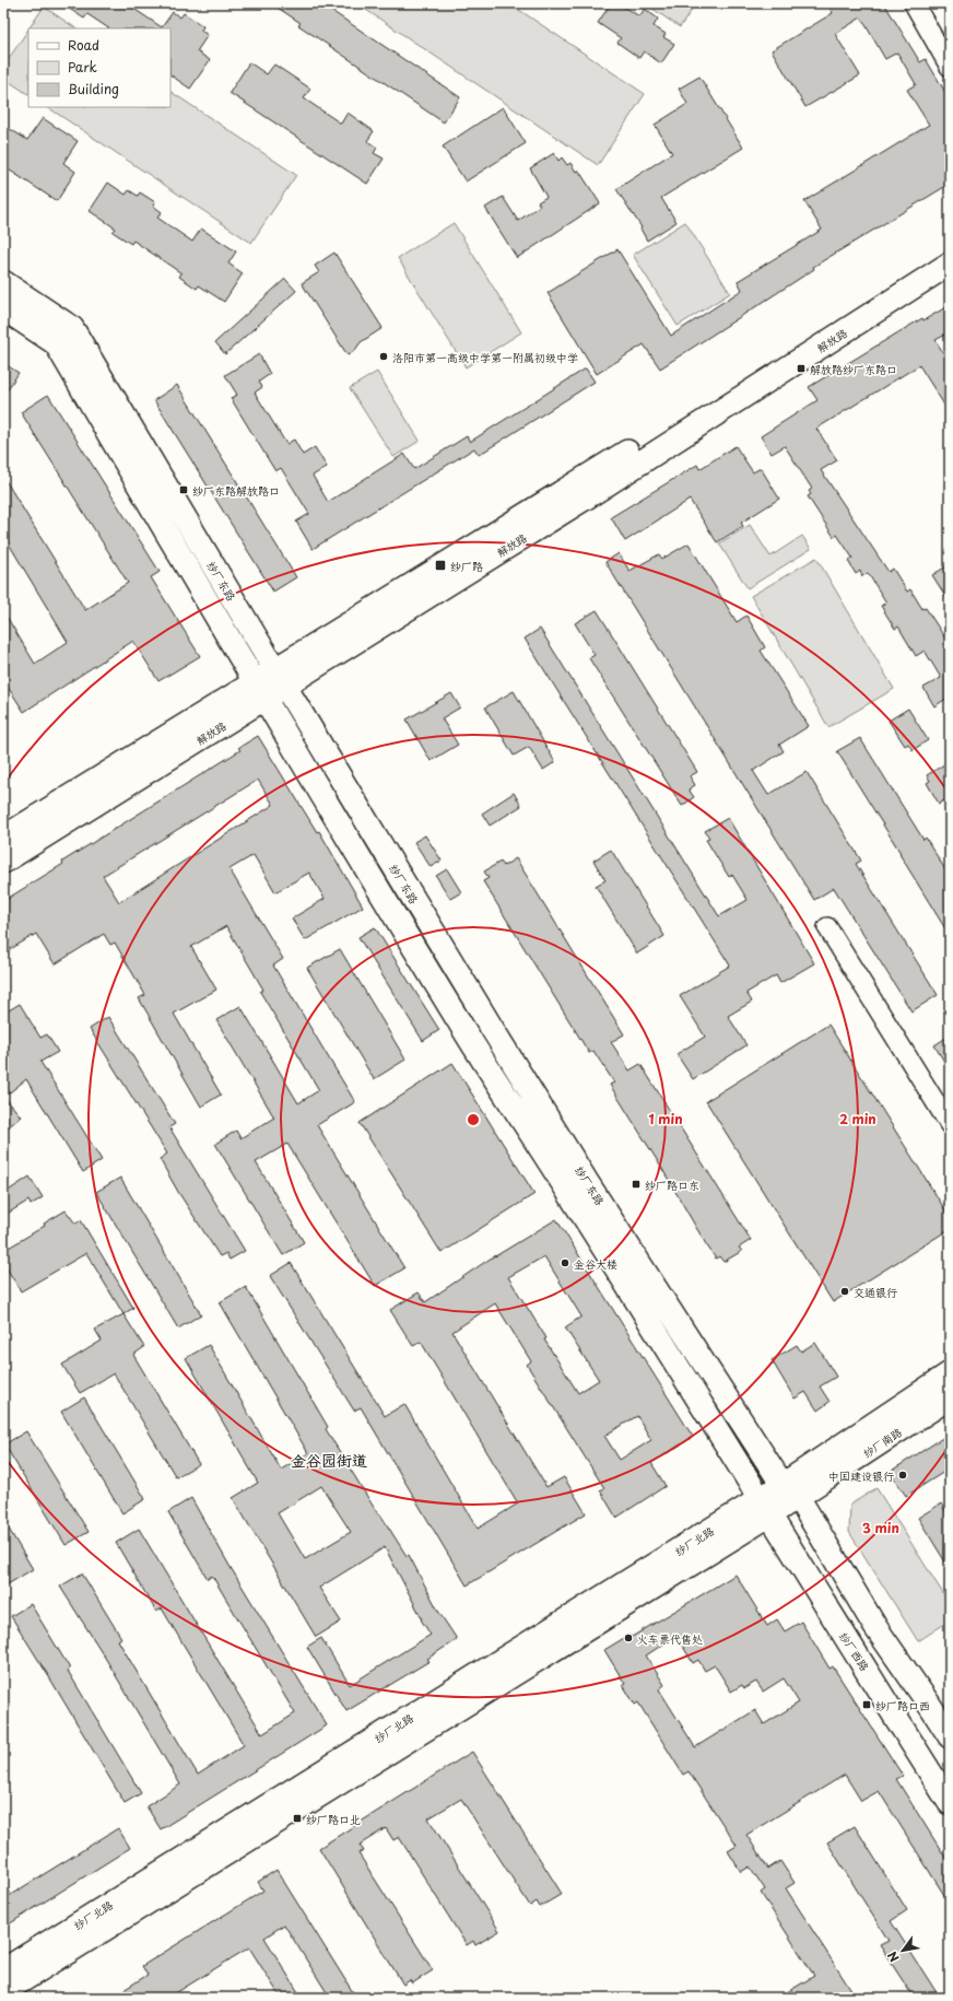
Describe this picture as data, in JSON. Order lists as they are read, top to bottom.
{
  "streets": {
    "main road": [
      "解放路",
      "纱厂东路",
      "纱厂南路",
      "纱厂北路",
      "纱厂西路"
    ]
  },
  "crossings": [
    ["解放路", "纱厂东路"],
    ["纱厂东路", "纱厂南路"],
    ["纱厂东路", "纱厂北路"],
    ["纱厂东路", "纱厂西路"],
    ["纱厂南路", "纱厂北路"],
    ["纱厂南路", "纱厂西路"],
    ["纱厂北路", "纱厂西路"]
  ],
  "districts": ["金谷园街道"],
  "places": {
    "other": [
      "洛阳市第一高级中学第一附属初级中学",
      "金谷大楼",
      "交通银行",
      "中国建设银行",
      "火车票代售处"
    ],
    "transit": [
      "解放路纱厂东路口",
      "纱厂东路解放路口",
      "纱厂路",
      "纱厂路口东",
      "纱厂路口西",
      "纱厂路口北"
    ]
  },
  "legend": ["Road", "Park", "Building"],
  "north": "bottom left",
  "rings": ["1 min", "2 min", "3 min"]
}
